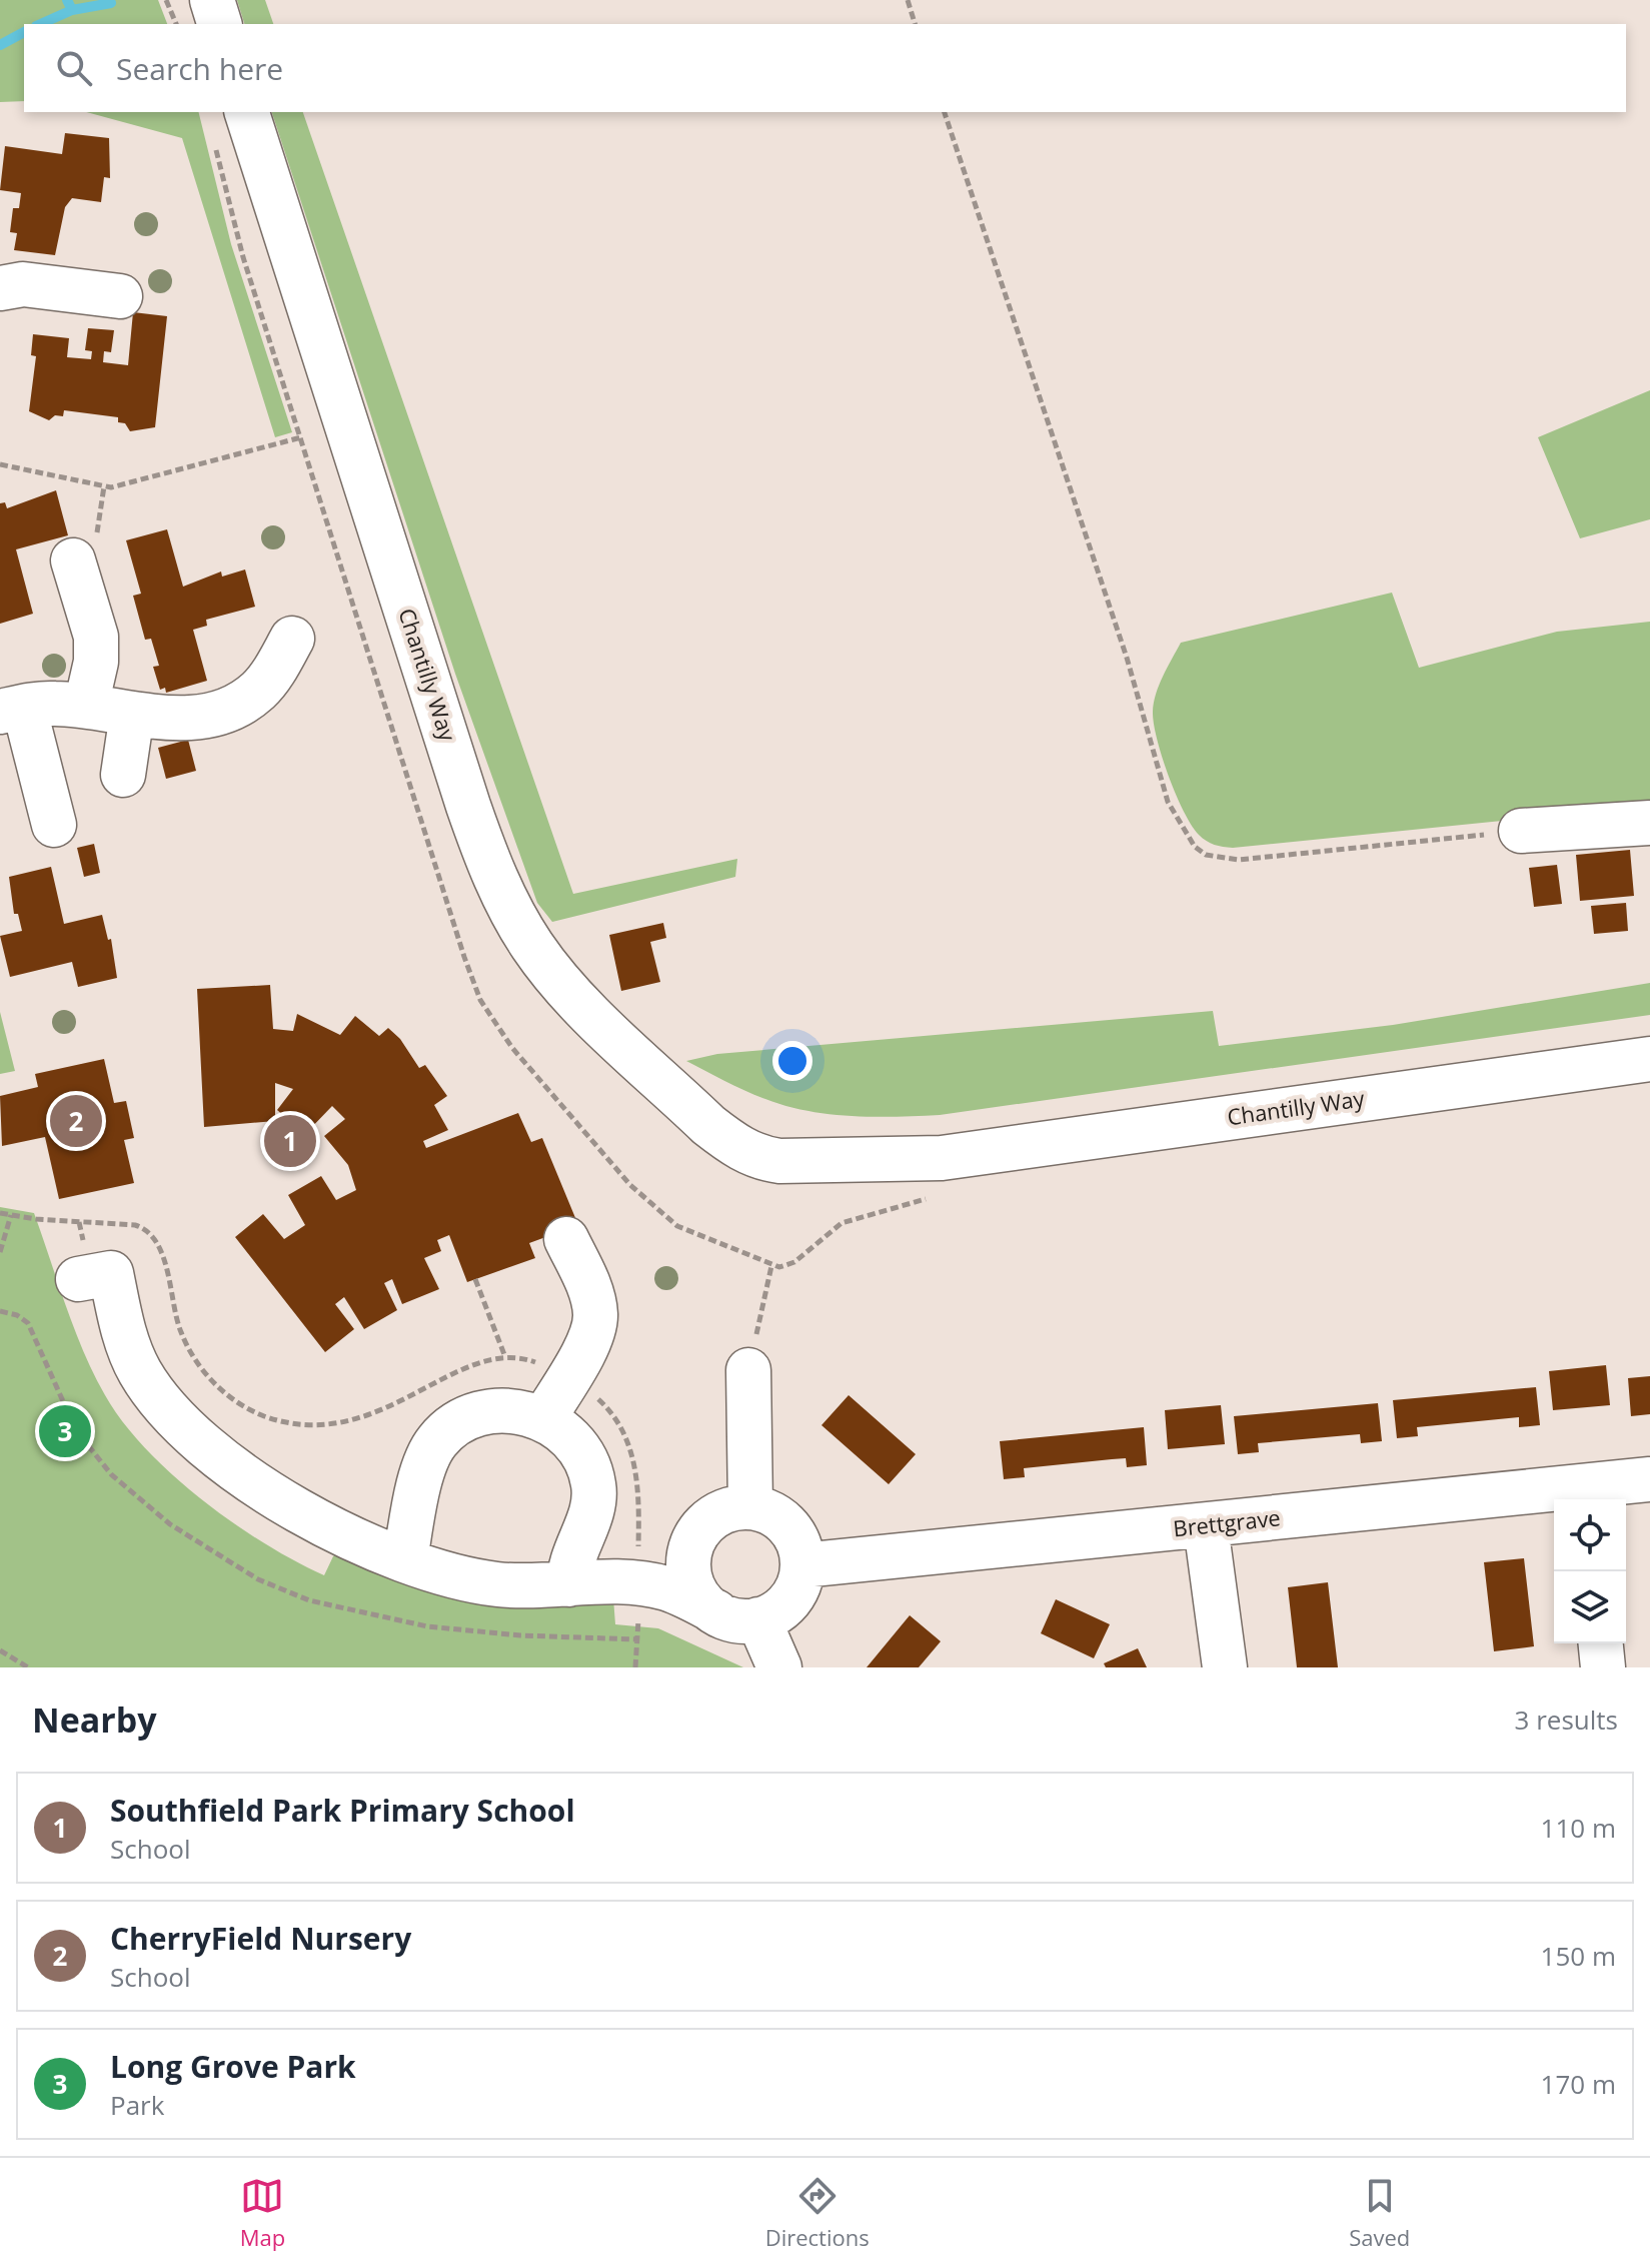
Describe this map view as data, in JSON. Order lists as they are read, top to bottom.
{
  "streets": {
    "street": ["Chantilly Way", "Brettgrave"]
  },
  "page": {
    "search": "Search here",
    "pins": ["2", "1", "3"],
    "heading": ["Nearby", "3 results"],
    "list": [
      {
        "mark": "1",
        "name": "Southfield Park Primary School",
        "note": "School",
        "value": "110 m"
      },
      {
        "mark": "2",
        "name": "CherryField Nursery",
        "note": "School",
        "value": "150 m"
      },
      {
        "mark": "3",
        "name": "Long Grove Park",
        "note": "Park",
        "value": "170 m"
      }
    ],
    "nav": ["Map", "Directions", "Saved"]
  }
}
